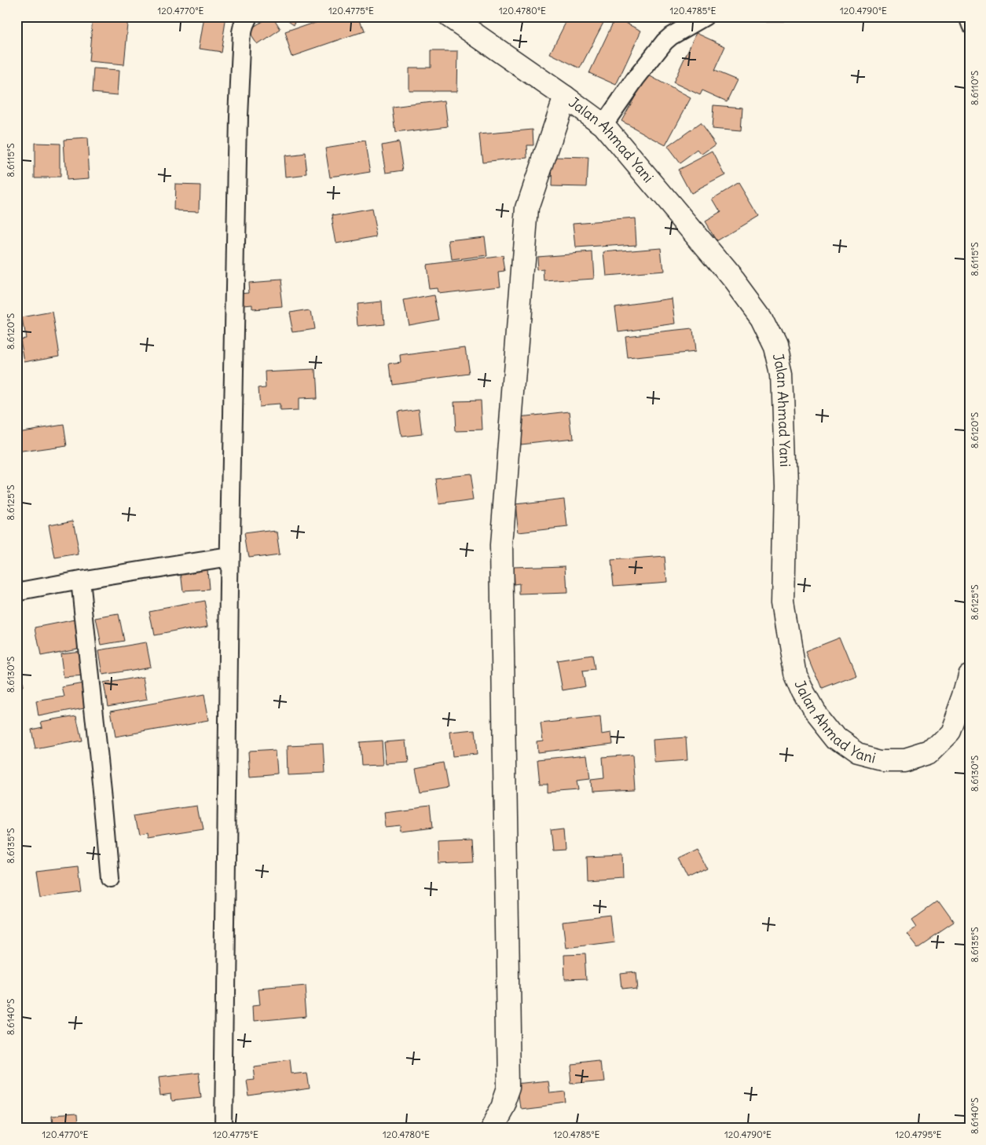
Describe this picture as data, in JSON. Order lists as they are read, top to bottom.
{
  "streets": {
    "main road": ["Jalan Ahmad Yani"]
  },
  "coordinates": [
    "120.4770°E",
    "120.4775°E",
    "120.4780°E",
    "120.4785°E",
    "120.4790°E",
    "8.6110°S",
    "8.6115°S",
    "8.6120°S",
    "8.6125°S",
    "8.6130°S",
    "8.6135°S",
    "8.6140°S",
    "120.4795°E"
  ]
}
